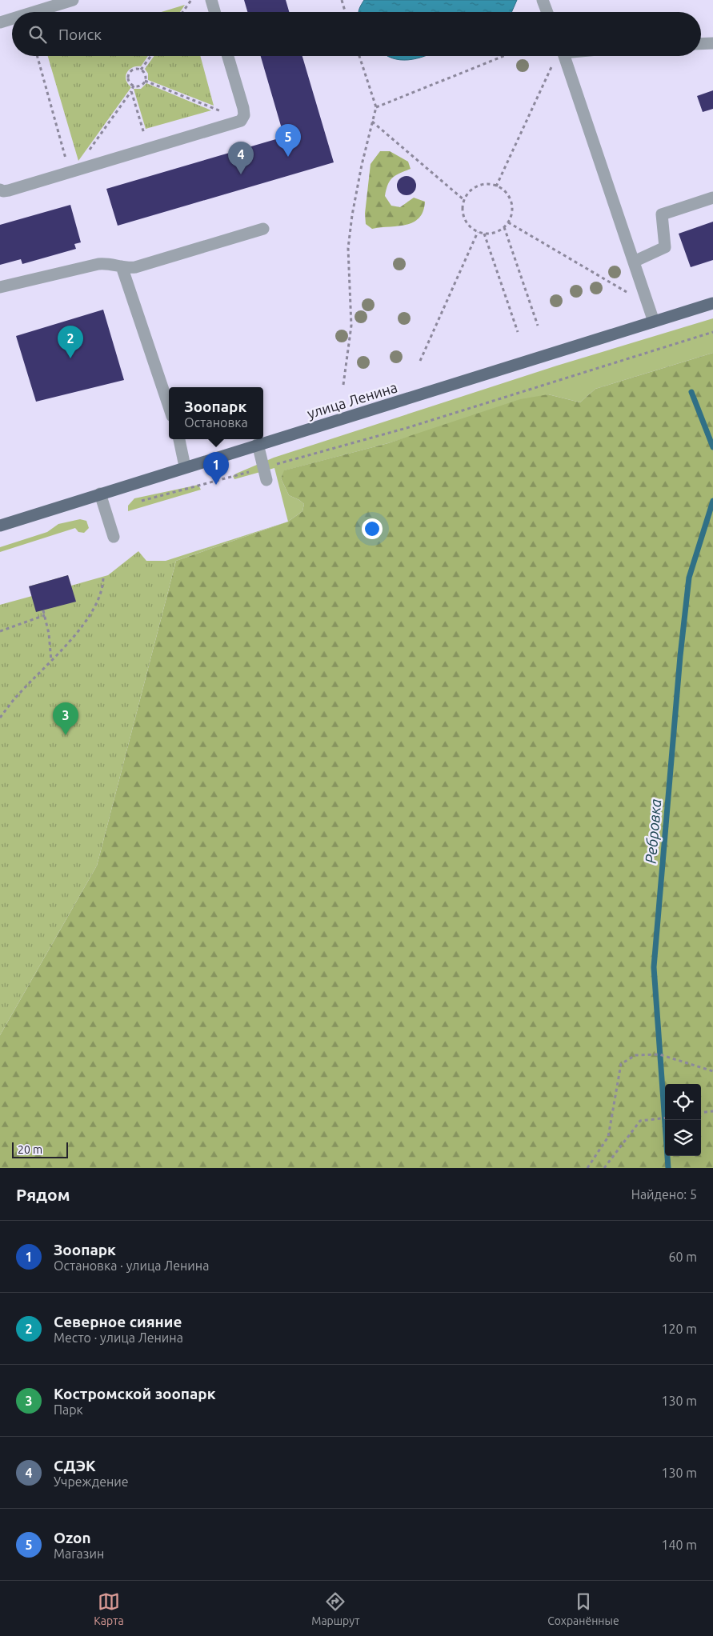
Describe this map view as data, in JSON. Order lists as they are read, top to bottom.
{
  "streets": {
    "main road": ["улица Ленина"]
  },
  "water": ["Ребровка"],
  "scale_bar": "20 m",
  "page": {
    "search": "Поиск",
    "pins": [
      "5",
      "4",
      "2",
      "1",
      "3"
    ],
    "popup": ["Зоопарк", "Остановка"],
    "scale": "20 m",
    "heading": ["Рядом", "Найдено: 5"],
    "list": [
      {
        "mark": "1",
        "name": "Зоопарк",
        "note": "Остановка · улица Ленина",
        "value": "60 m"
      },
      {
        "mark": "2",
        "name": "Северное сияние",
        "note": "Место · улица Ленина",
        "value": "120 m"
      },
      {
        "mark": "3",
        "name": "Костромской зоопарк",
        "note": "Парк",
        "value": "130 m"
      },
      {
        "mark": "4",
        "name": "СДЭК",
        "note": "Учреждение",
        "value": "130 m"
      },
      {
        "mark": "5",
        "name": "Ozon",
        "note": "Магазин",
        "value": "140 m"
      }
    ],
    "nav": ["Карта", "Маршрут", "Сохранённые"]
  }
}
